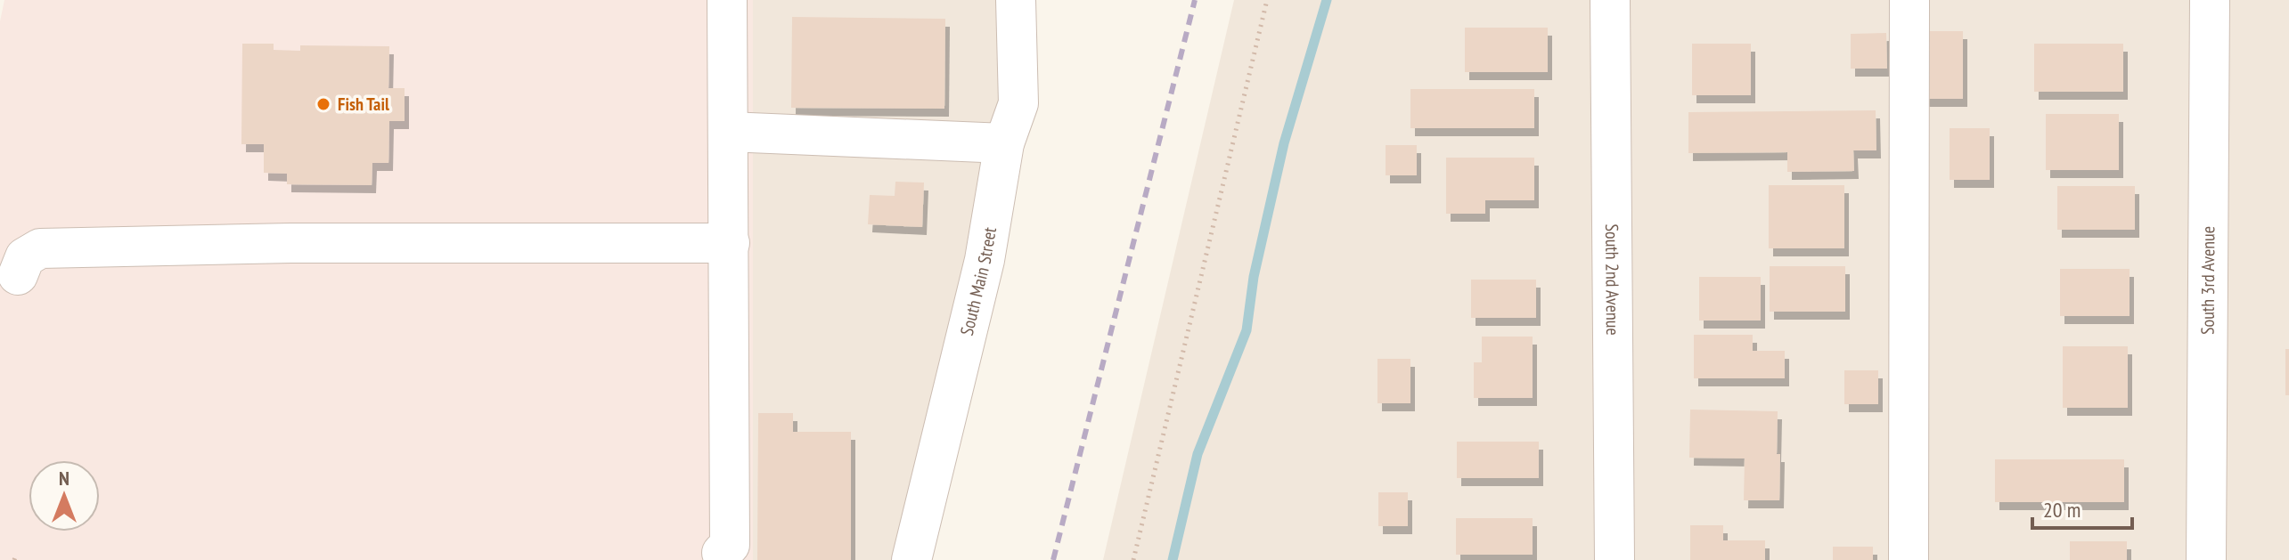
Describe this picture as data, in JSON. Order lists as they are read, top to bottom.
{
  "streets": {
    "street": ["South 2nd Avenue", "South 3rd Avenue", "South Main Street"]
  },
  "places": ["Fish Tail"],
  "scale_bar": "20 m",
  "north": "top"
}
